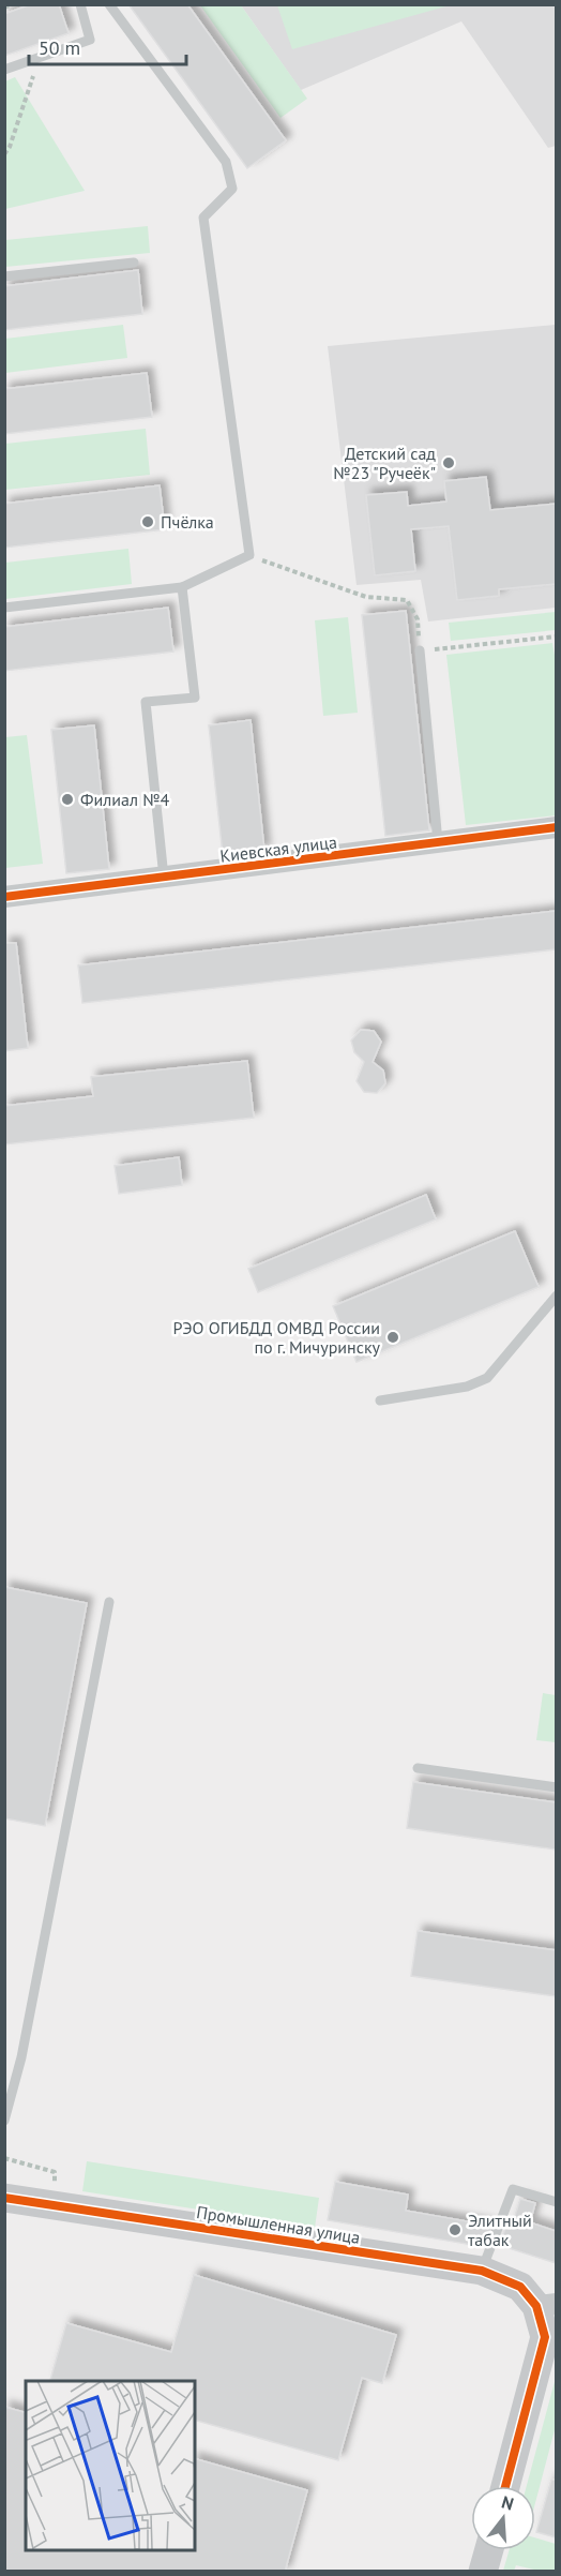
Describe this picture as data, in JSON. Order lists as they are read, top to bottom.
{
  "streets": {
    "street": ["Киевская улица", "Промышленная улица"]
  },
  "places": [
    "Детский сад №23 \"Ручеёк\"",
    "Пчёлка",
    "Филиал №4",
    "РЭО ОГИБДД ОМВД России по г. Мичуринску",
    "Элитный табак"
  ],
  "scale_bar": "50 m",
  "north": "top"
}
